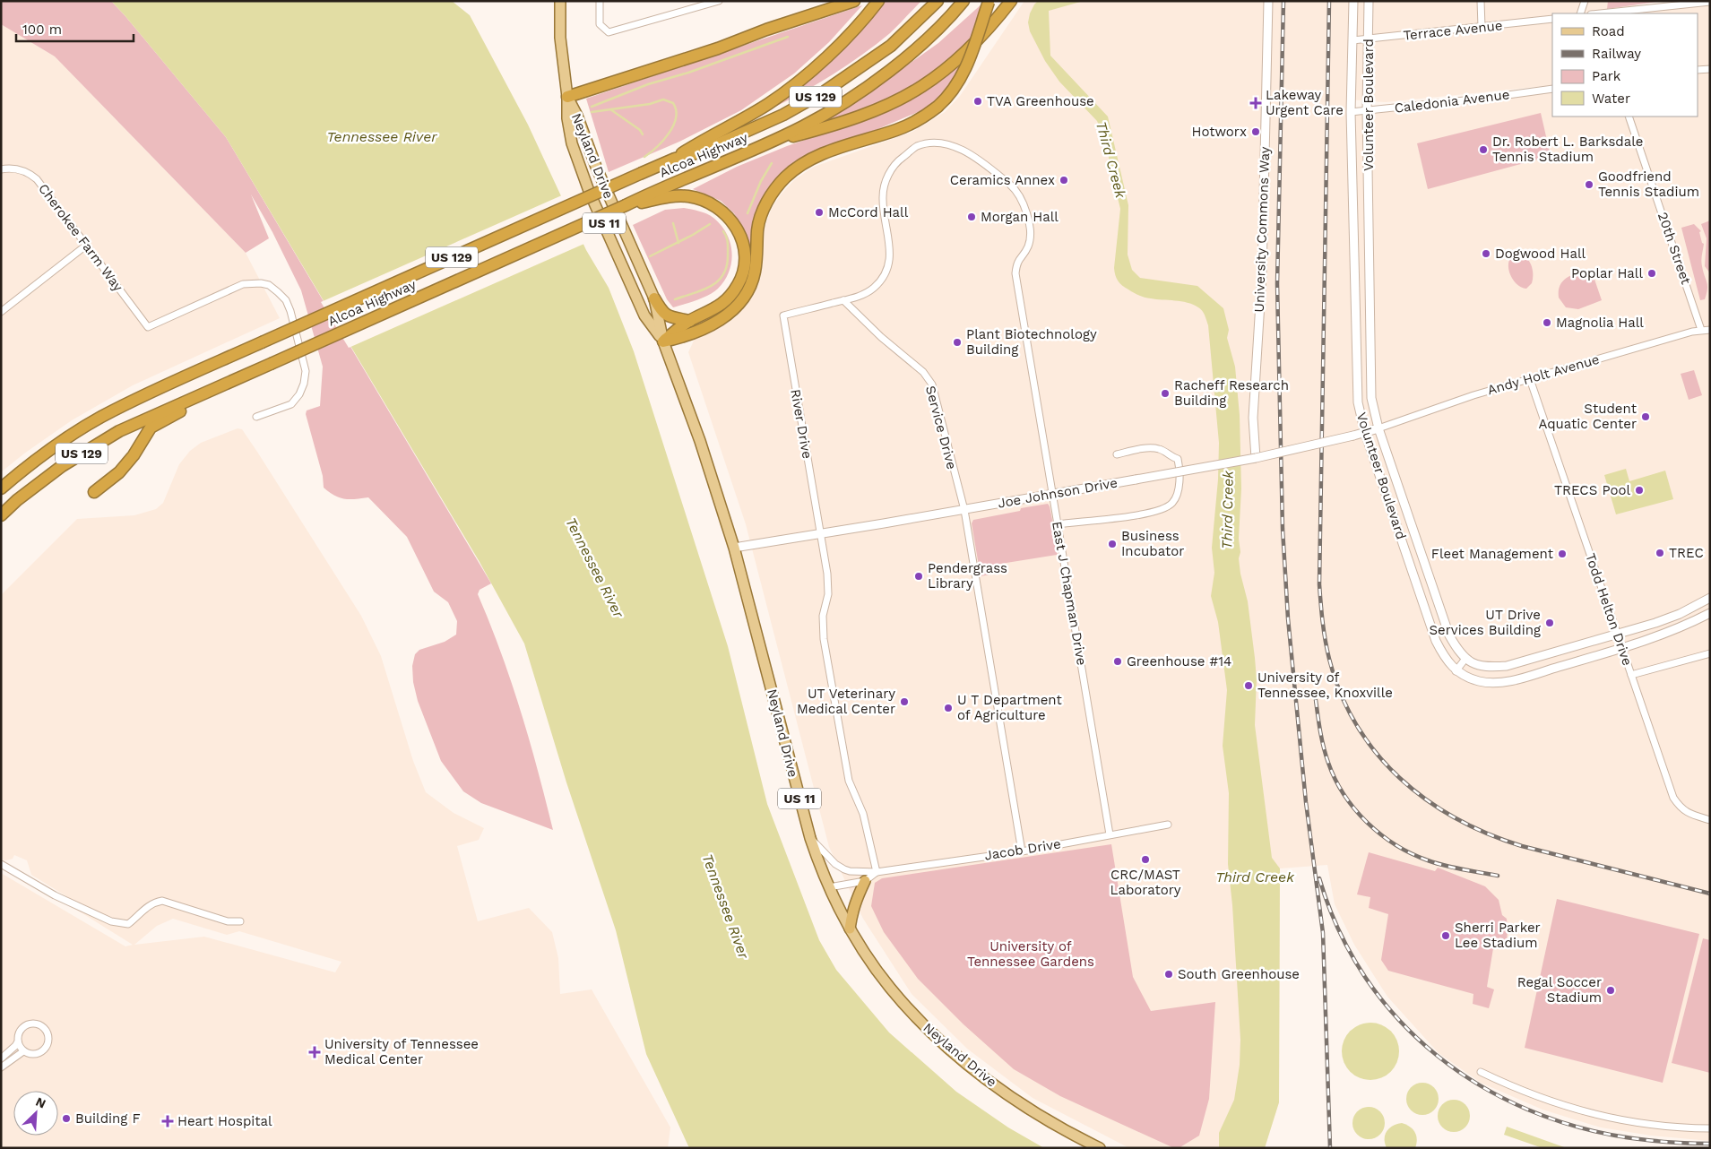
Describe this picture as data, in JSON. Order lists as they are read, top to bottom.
{
  "streets": {
    "highway": ["US 129", "Alcoa Highway"],
    "main road": ["Neyland Drive", "US 11"],
    "street": [
      "Terrace Avenue",
      "Caledonia Avenue",
      "Volunteer Boulevard",
      "University Commons Way",
      "Cherokee Farm Way",
      "20th Street",
      "Andy Holt Avenue",
      "River Drive",
      "Service Drive",
      "Joe Johnson Drive",
      "East J Chapman Drive",
      "Todd Helton Drive",
      "Jacob Drive"
    ]
  },
  "crossings": [
    ["Terrace Avenue", "Volunteer Boulevard"],
    ["Caledonia Avenue", "Volunteer Boulevard"],
    ["Volunteer Boulevard", "Andy Holt Avenue"],
    ["Volunteer Boulevard", "Joe Johnson Drive"],
    ["Neyland Drive", "Joe Johnson Drive"],
    ["Neyland Drive", "Jacob Drive"],
    ["University Commons Way", "Joe Johnson Drive"],
    ["20th Street", "Andy Holt Avenue"],
    ["Andy Holt Avenue", "Joe Johnson Drive"],
    ["Andy Holt Avenue", "Todd Helton Drive"],
    ["River Drive", "Service Drive"],
    ["River Drive", "Joe Johnson Drive"],
    ["River Drive", "East J Chapman Drive"],
    ["River Drive", "Jacob Drive"],
    ["Service Drive", "Joe Johnson Drive"],
    ["Service Drive", "East J Chapman Drive"],
    ["Service Drive", "Jacob Drive"],
    ["Joe Johnson Drive", "East J Chapman Drive"],
    ["East J Chapman Drive", "Jacob Drive"]
  ],
  "water": ["Tennessee River", "Third Creek"],
  "parks": ["University of Tennessee Gardens"],
  "places": {
    "other": [
      "TVA Greenhouse",
      "Hotworx",
      "Dr. Robert L. Barksdale Tennis Stadium",
      "Ceramics Annex",
      "Goodfriend Tennis Stadium",
      "McCord Hall",
      "Morgan Hall",
      "Dogwood Hall",
      "Poplar Hall",
      "Magnolia Hall",
      "Plant Biotechnology Building",
      "Racheff Research Building",
      "Student Aquatic Center",
      "TRECS Pool",
      "Business Incubator",
      "TREC",
      "Fleet Management",
      "Pendergrass Library",
      "UT Drive Services Building",
      "Greenhouse #14",
      "University of Tennessee, Knoxville",
      "UT Veterinary Medical Center",
      "U T Department of Agriculture",
      "CRC/MAST Laboratory",
      "Sherri Parker Lee Stadium",
      "South Greenhouse",
      "Regal Soccer Stadium",
      "Building F"
    ],
    "health": ["Lakeway Urgent Care", "University of Tennessee Medical Center", "Heart Hospital"]
  },
  "legend": [
    "Road",
    "Railway",
    "Park",
    "Water"
  ],
  "scale_bar": "100 m",
  "north": "top right"
}
